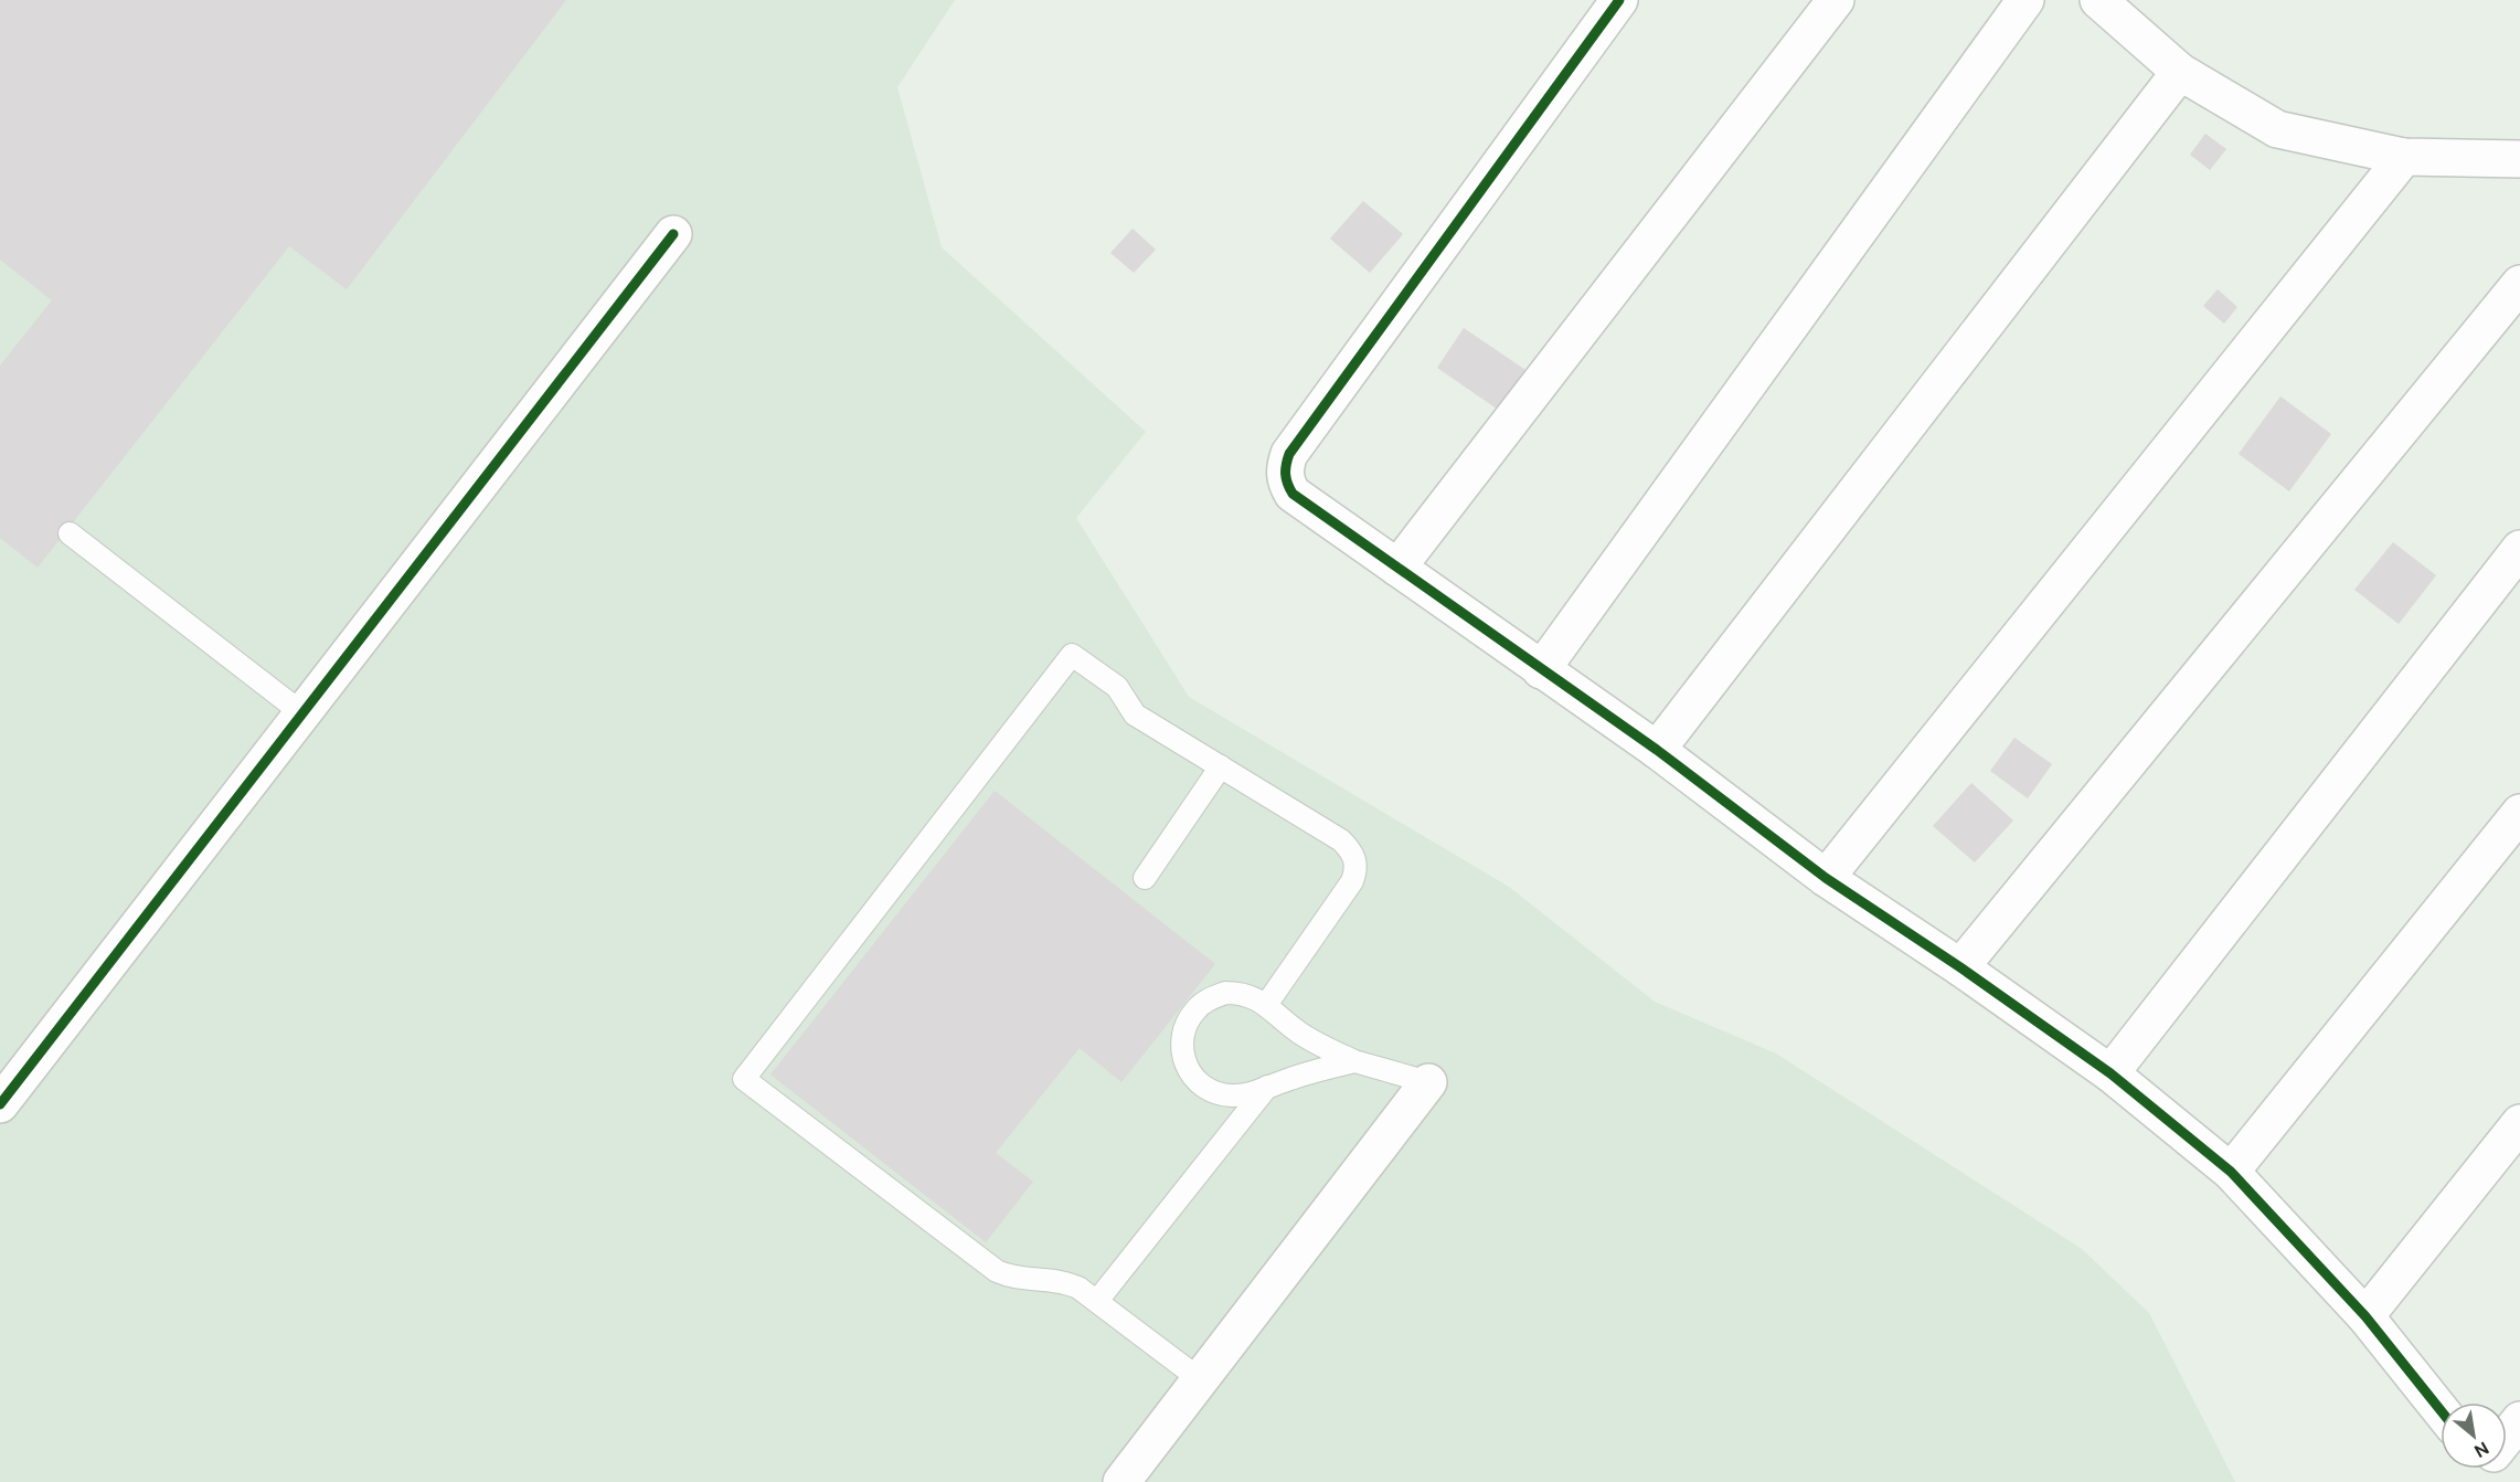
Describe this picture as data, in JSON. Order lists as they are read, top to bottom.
{
  "north": "bottom right"
}
